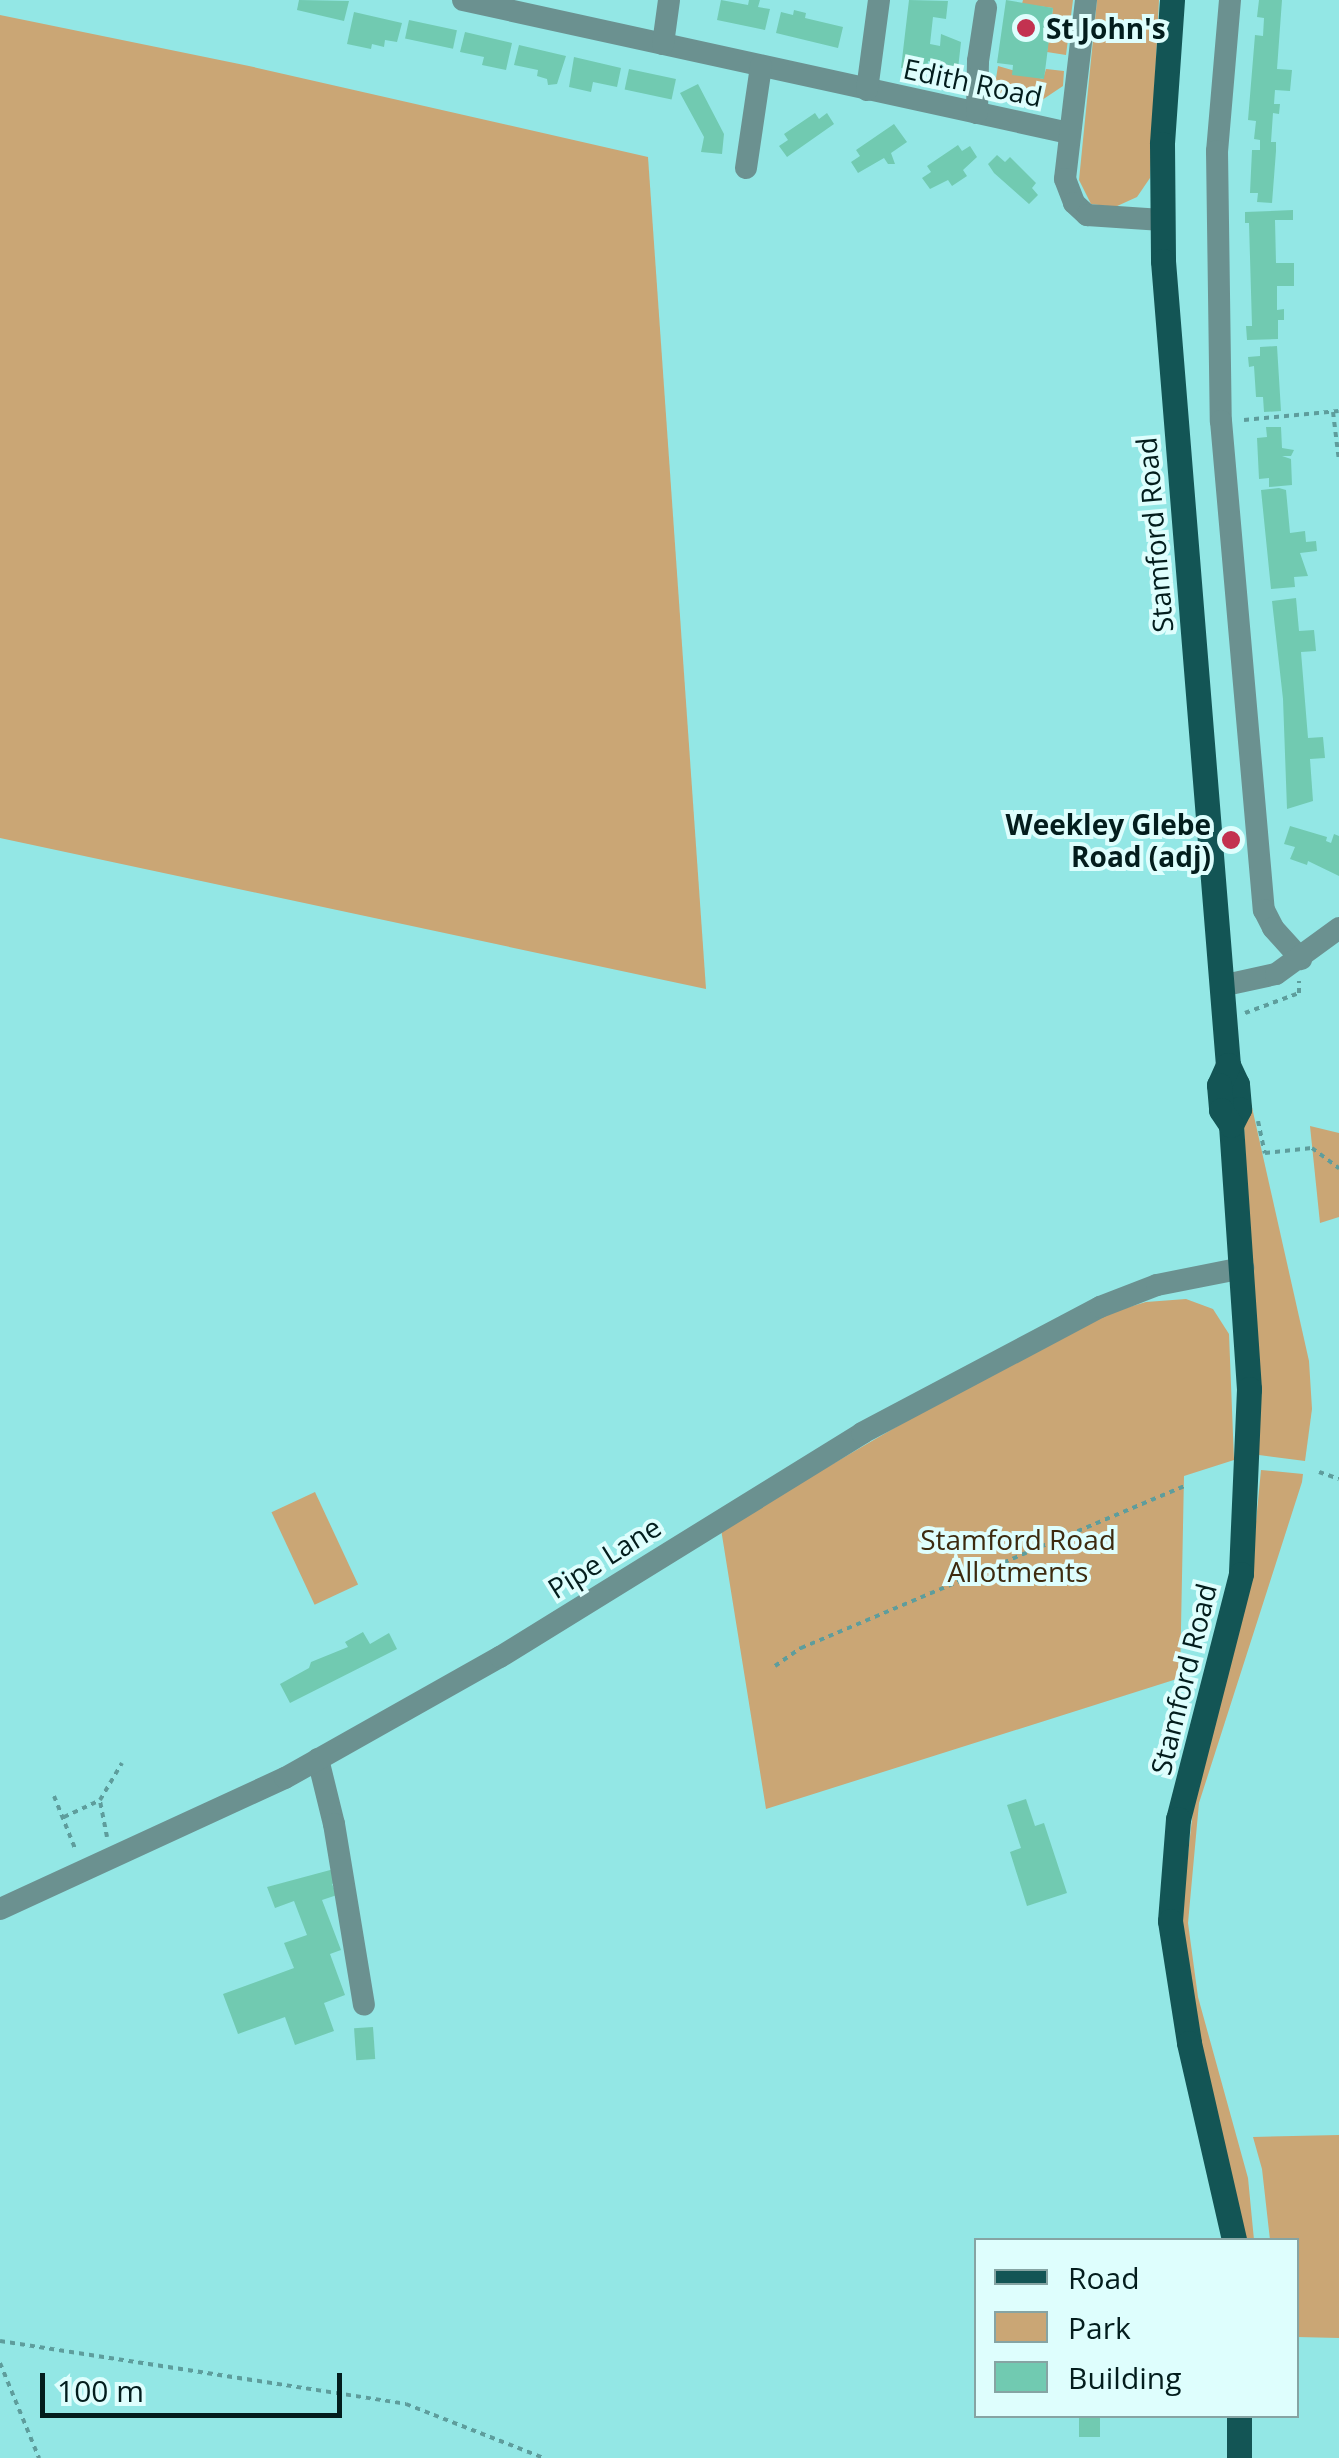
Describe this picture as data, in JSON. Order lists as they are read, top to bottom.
{
  "streets": {
    "main road": ["Stamford Road"],
    "street": ["Edith Road", "Pipe Lane"]
  },
  "crossings": [
    ["Edith Road", "Stamford Road"],
    ["Stamford Road", "Pipe Lane"]
  ],
  "parks": ["Stamford Road Allotments"],
  "places": ["St John's", "Weekley Glebe Road (adj)"],
  "legend": ["Road", "Park", "Building"],
  "scale_bar": "100 m"
}
